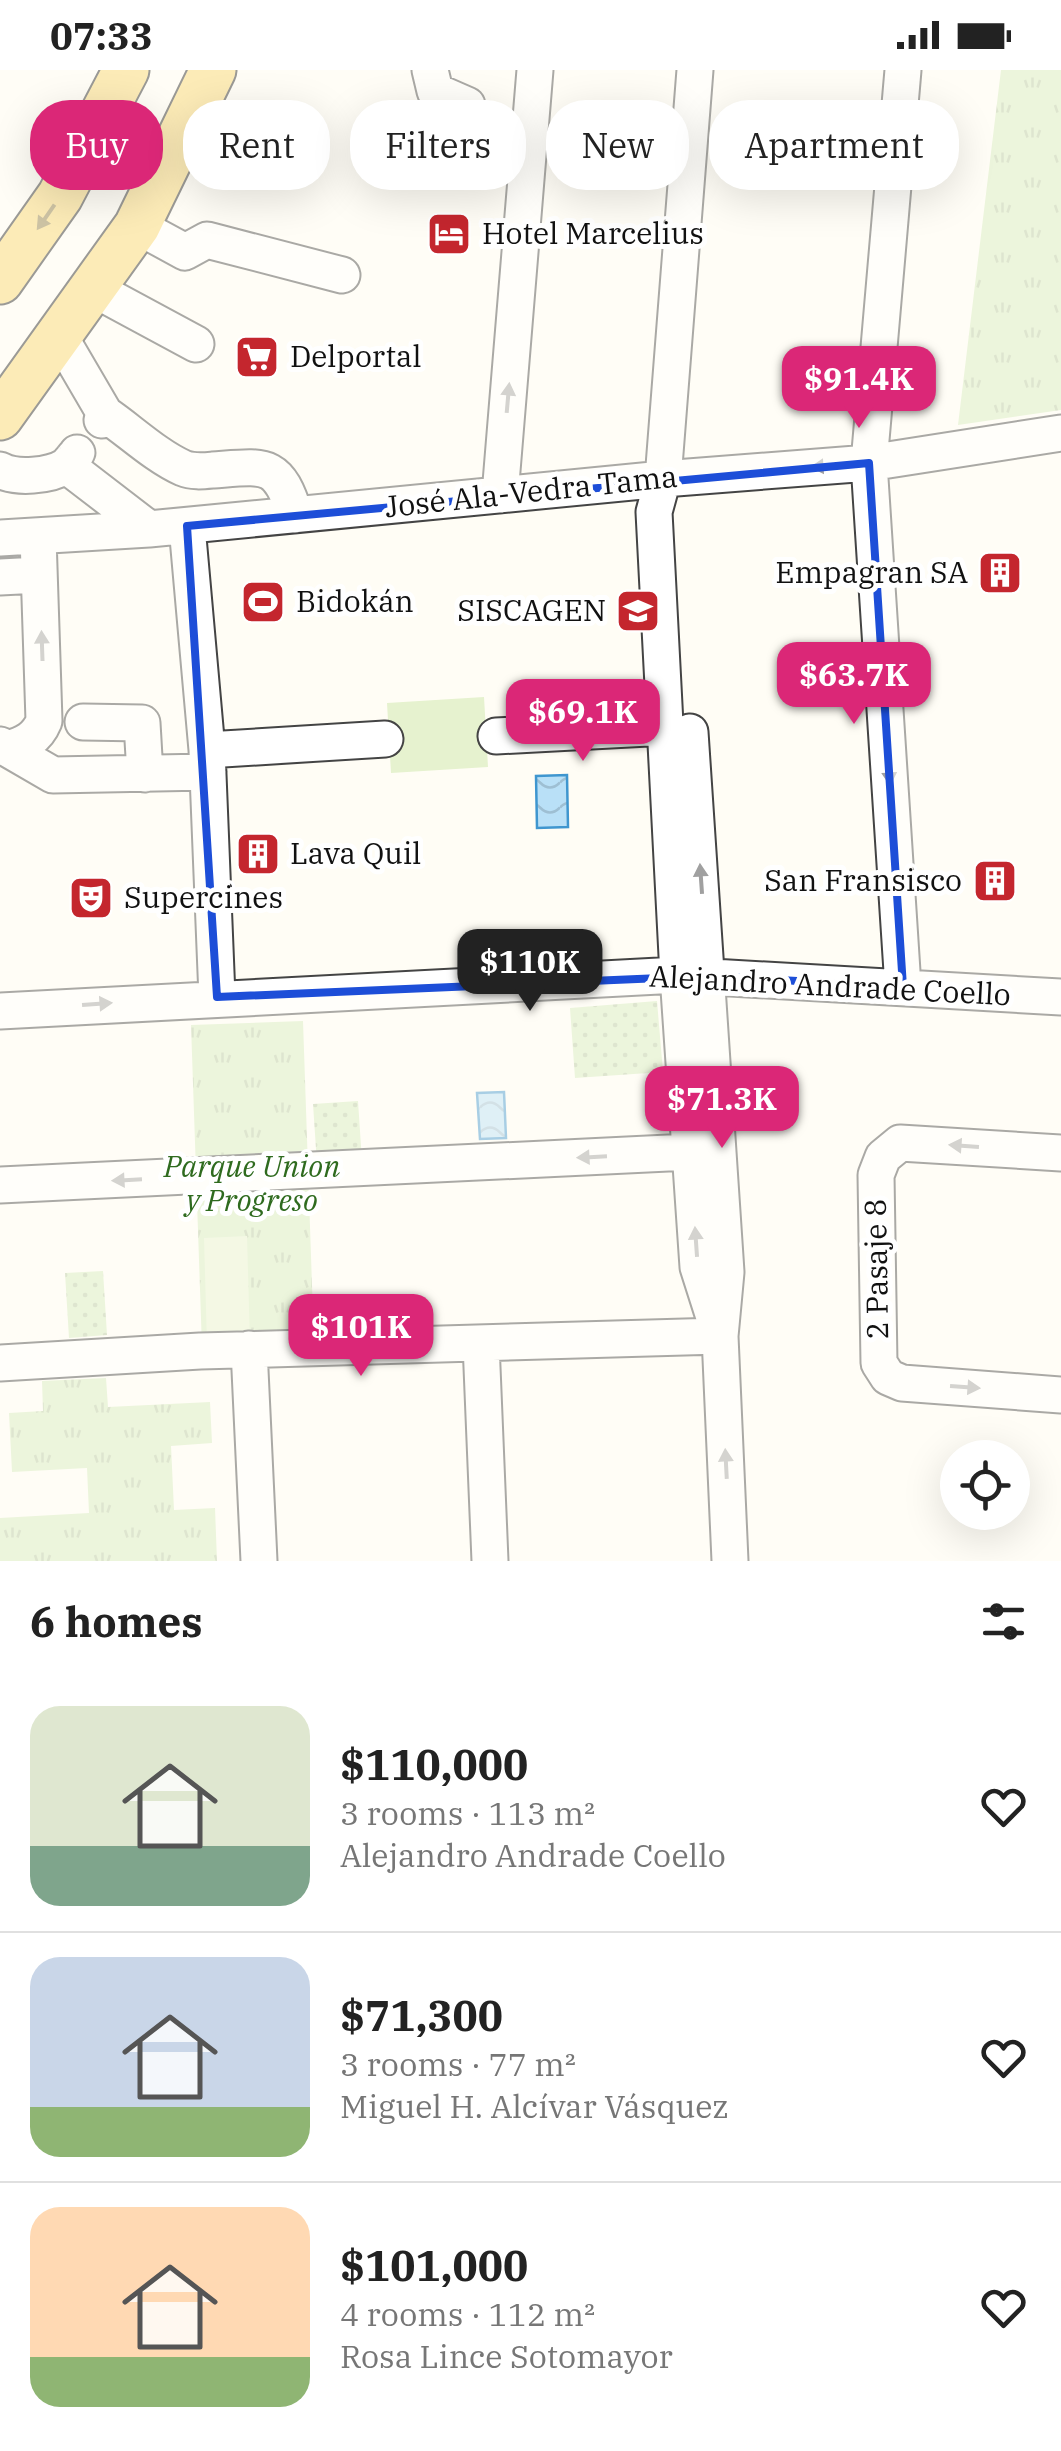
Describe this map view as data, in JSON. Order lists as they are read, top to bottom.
{
  "streets": {
    "street": ["José Ala-Vedra Tama", "Alejandro Andrade Coello", "2 Pasaje 8"]
  },
  "parks": ["Parque Union y Progreso"],
  "places": {
    "hotel": ["Hotel Marcelius"],
    "supermarket": ["Delportal"],
    "building": ["Empagran SA", "Lava Quil", "San Fransisco"],
    "sports": ["Bidokán"],
    "school or university": ["SISCAGEN"],
    "theatre": ["Supercines"]
  },
  "page": {
    "status": "07:33",
    "chip": [
      "Buy",
      "Rent",
      "Filters",
      "New",
      "Apartment"
    ],
    "price": [
      "$91.4K",
      "$63.7K",
      "$69.1K",
      "$110K",
      "$71.3K",
      "$101K"
    ],
    "heading": "6 homes",
    "list": [
      {
        "name": "$110,000",
        "note": "3 rooms · 113 m² · Alejandro Andrade Coello"
      },
      {
        "name": "$71,300",
        "note": "3 rooms · 77 m² · Miguel H. Alcívar Vásquez"
      },
      {
        "name": "$101,000",
        "note": "4 rooms · 112 m² · Rosa Lince Sotomayor"
      }
    ]
  }
}
